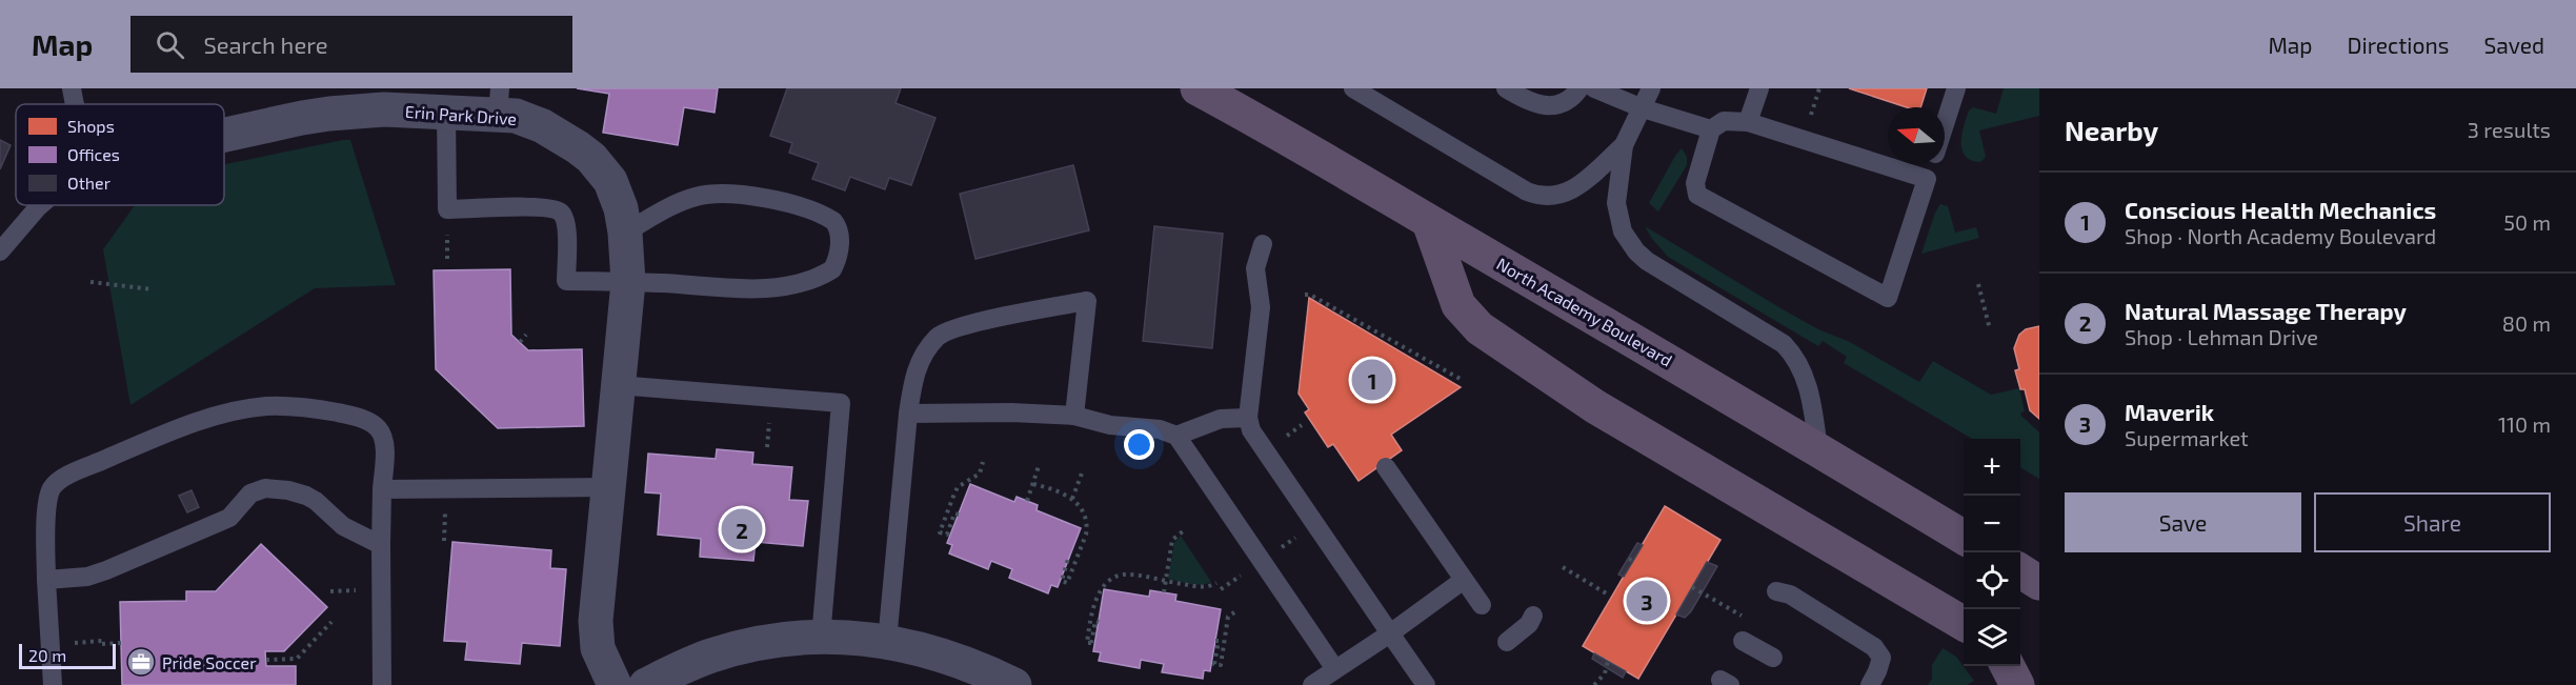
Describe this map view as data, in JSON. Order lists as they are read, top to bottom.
{
  "streets": {
    "highway": ["North Academy Boulevard"],
    "street": ["Erin Park Drive"]
  },
  "places": {
    "office": ["Pride Soccer"]
  },
  "legend": ["Shops", "Offices", "Other"],
  "scale_bar": "20 m",
  "north": "left",
  "page": {
    "header": "Map",
    "search": "Search here",
    "nav": ["Map", "Directions", "Saved"],
    "heading": ["Nearby", "3 results"],
    "list": [
      {
        "mark": "1",
        "name": "Conscious Health Mechanics",
        "note": "Shop · North Academy Boulevard",
        "value": "50 m"
      },
      {
        "mark": "2",
        "name": "Natural Massage Therapy",
        "note": "Shop · Lehman Drive",
        "value": "80 m"
      },
      {
        "mark": "3",
        "name": "Maverik",
        "note": "Supermarket",
        "value": "110 m"
      }
    ],
    "pins": ["1", "2", "3"],
    "map_buttons": ["+", "−"],
    "buttons": ["Save", "Share"],
    "scale": "20 m"
  }
}
